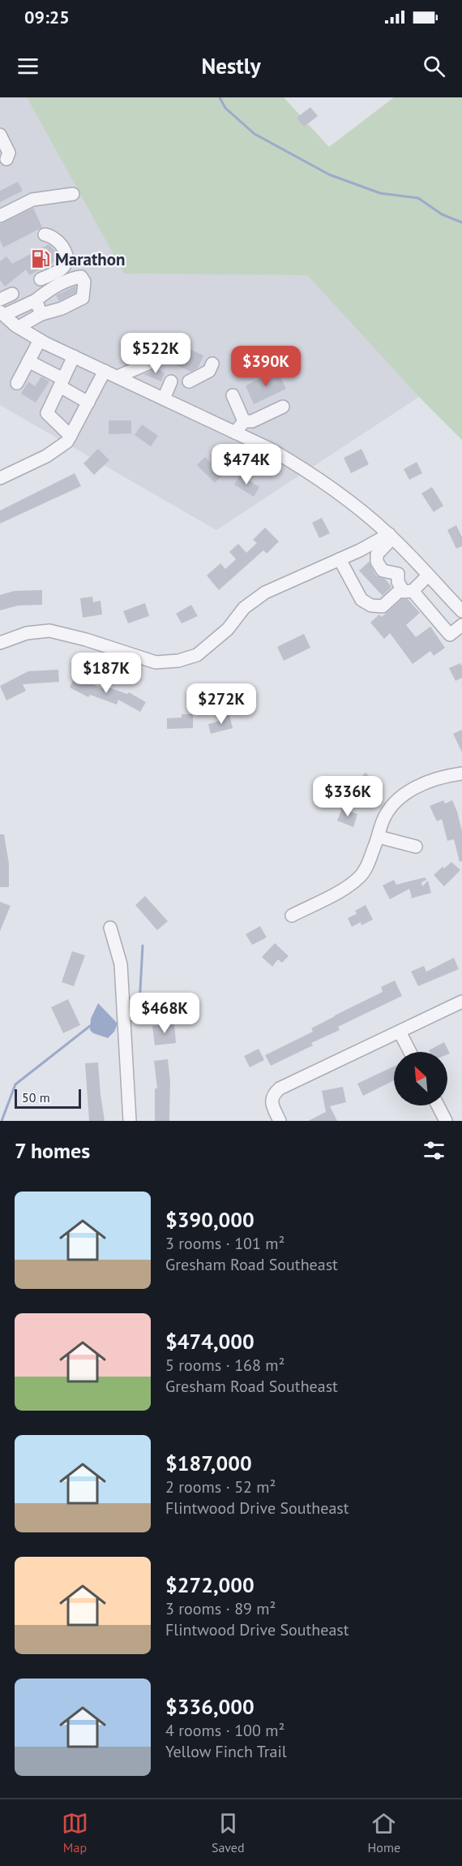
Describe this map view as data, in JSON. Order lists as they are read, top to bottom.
{
  "places": {
    "fuel station": ["Marathon"]
  },
  "scale_bar": "50 m",
  "north": "top left",
  "page": {
    "status": "09:25",
    "header": "Nestly",
    "price": [
      "$522K",
      "$390K",
      "$474K",
      "$187K",
      "$272K",
      "$336K",
      "$468K"
    ],
    "scale": "50 m",
    "heading": "7 homes",
    "list": [
      {
        "name": "$390,000",
        "note": "3 rooms · 101 m² · Gresham Road Southeast"
      },
      {
        "name": "$474,000",
        "note": "5 rooms · 168 m² · Gresham Road Southeast"
      },
      {
        "name": "$187,000",
        "note": "2 rooms · 52 m² · Flintwood Drive Southeast"
      },
      {
        "name": "$272,000",
        "note": "3 rooms · 89 m² · Flintwood Drive Southeast"
      },
      {
        "name": "$336,000",
        "note": "4 rooms · 100 m² · Yellow Finch Trail"
      }
    ],
    "tabs": ["Map", "Saved", "Home"]
  }
}
